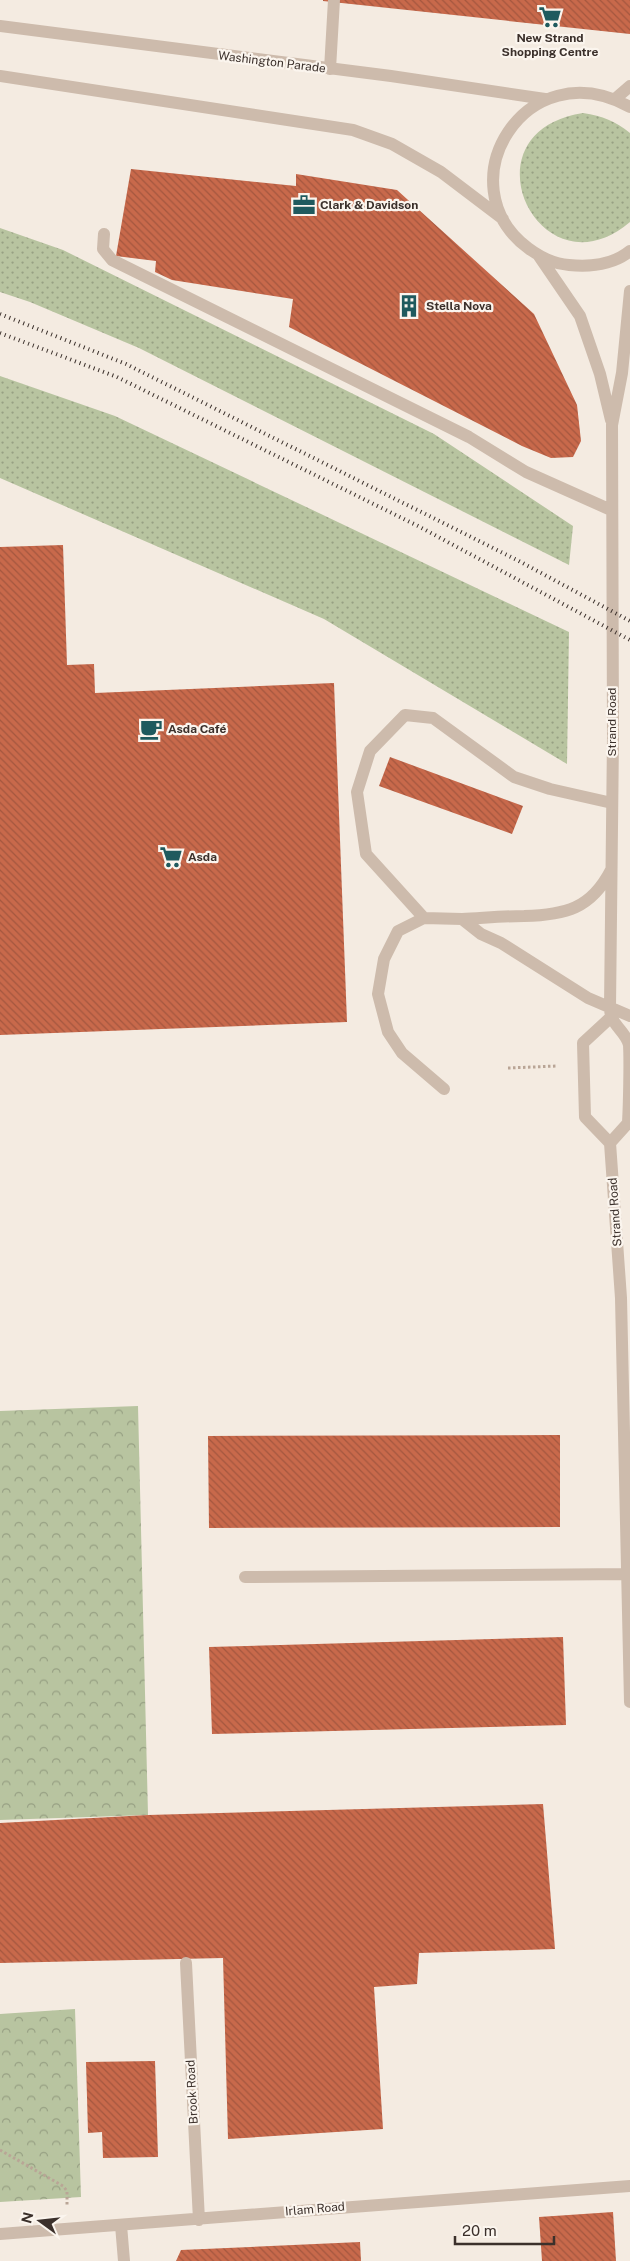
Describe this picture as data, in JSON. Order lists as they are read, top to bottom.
{
  "streets": {
    "street": [
      "Washington Parade",
      "Strand Road",
      "Brook Road",
      "Irlam Road"
    ]
  },
  "crossings": [
    ["Brook Road", "Irlam Road"]
  ],
  "places": {
    "supermarket": ["New Strand Shopping Centre", "Asda"],
    "office": ["Clark & Davidson"],
    "building": ["Stella Nova"],
    "cafe": ["Asda Café"]
  },
  "scale_bar": "20 m",
  "north": "left"
}
